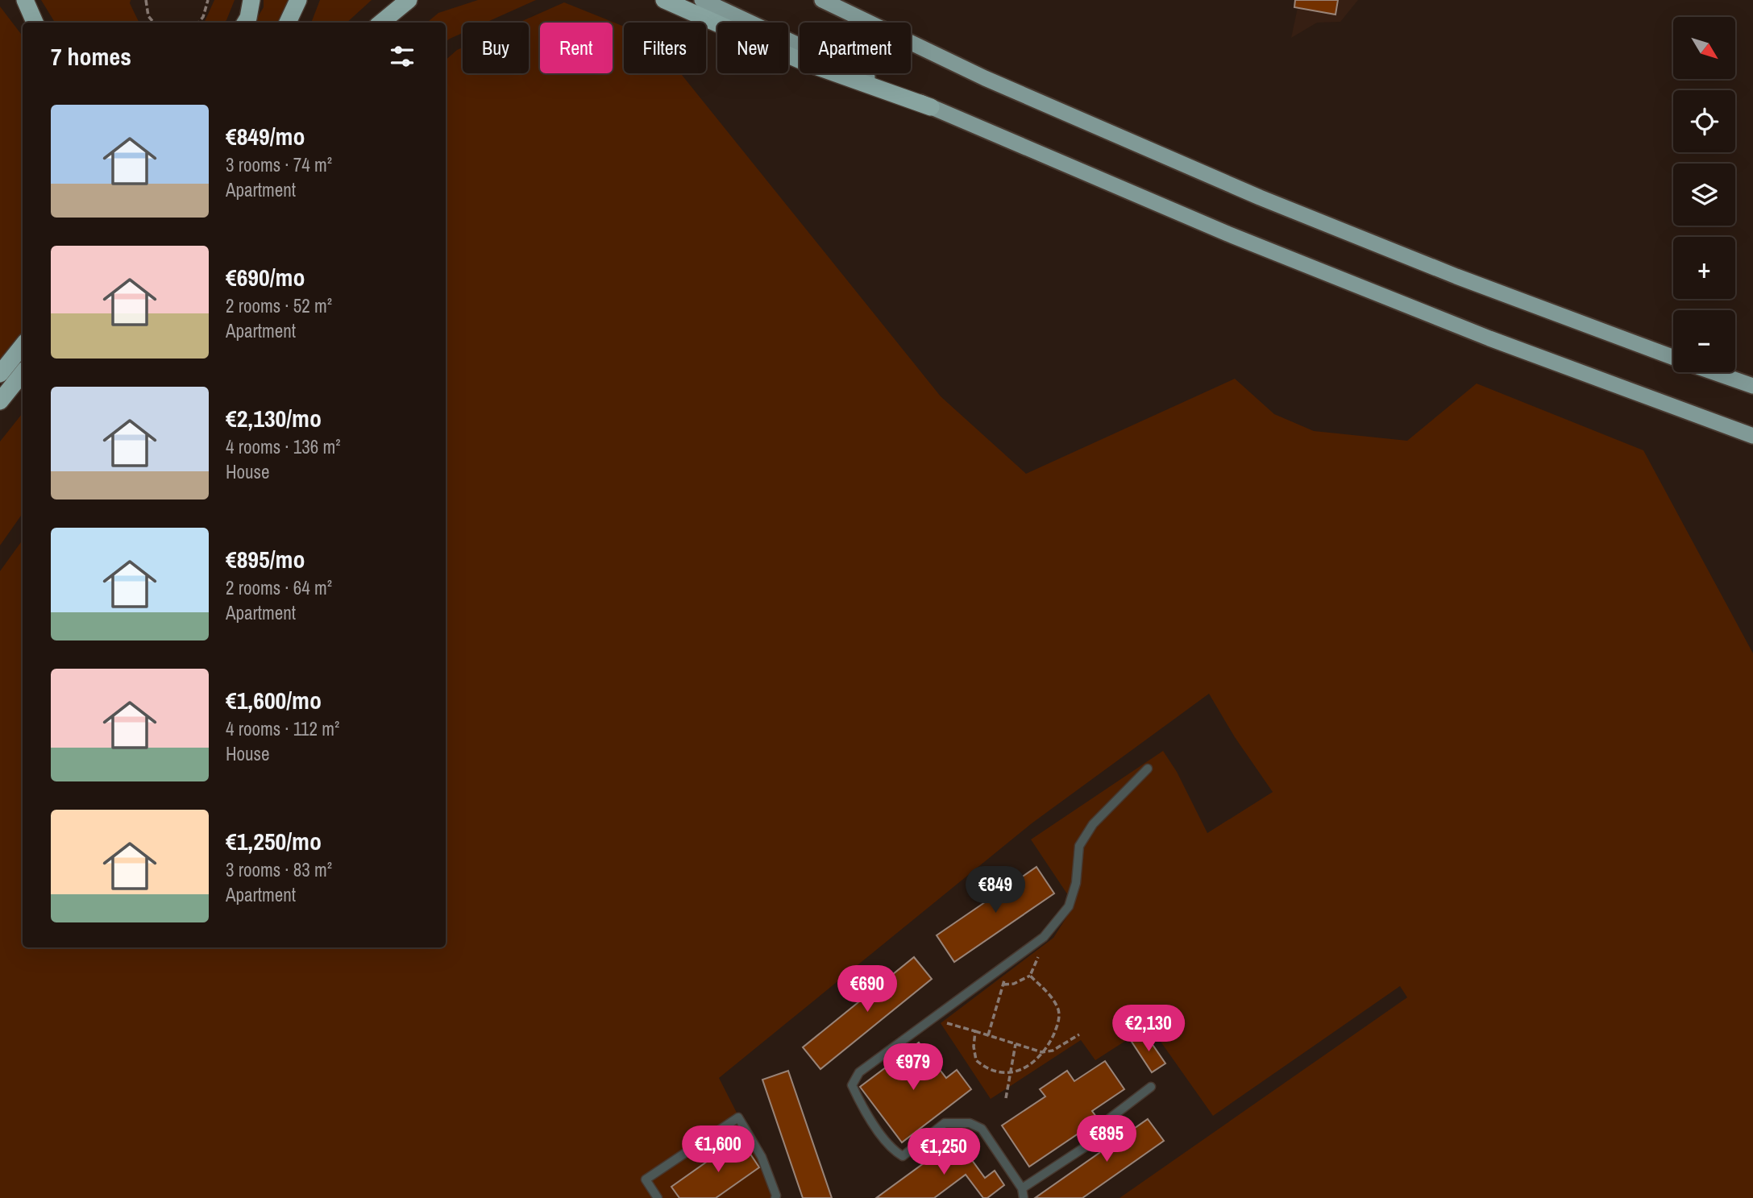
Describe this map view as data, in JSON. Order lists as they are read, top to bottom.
{
  "north": "bottom right",
  "page": {
    "map_buttons": ["+", "−"],
    "chip": [
      "Buy",
      "Rent",
      "Filters",
      "New",
      "Apartment"
    ],
    "heading": "7 homes",
    "list": [
      {
        "name": "€849/mo",
        "note": "3 rooms · 74 m² · Apartment"
      },
      {
        "name": "€690/mo",
        "note": "2 rooms · 52 m² · Apartment"
      },
      {
        "name": "€2,130/mo",
        "note": "4 rooms · 136 m² · House"
      },
      {
        "name": "€895/mo",
        "note": "2 rooms · 64 m² · Apartment"
      },
      {
        "name": "€1,600/mo",
        "note": "4 rooms · 112 m² · House"
      },
      {
        "name": "€1,250/mo",
        "note": "3 rooms · 83 m² · Apartment"
      }
    ],
    "price": [
      "€849",
      "€690",
      "€2,130",
      "€979",
      "€895",
      "€1,600",
      "€1,250"
    ]
  }
}
